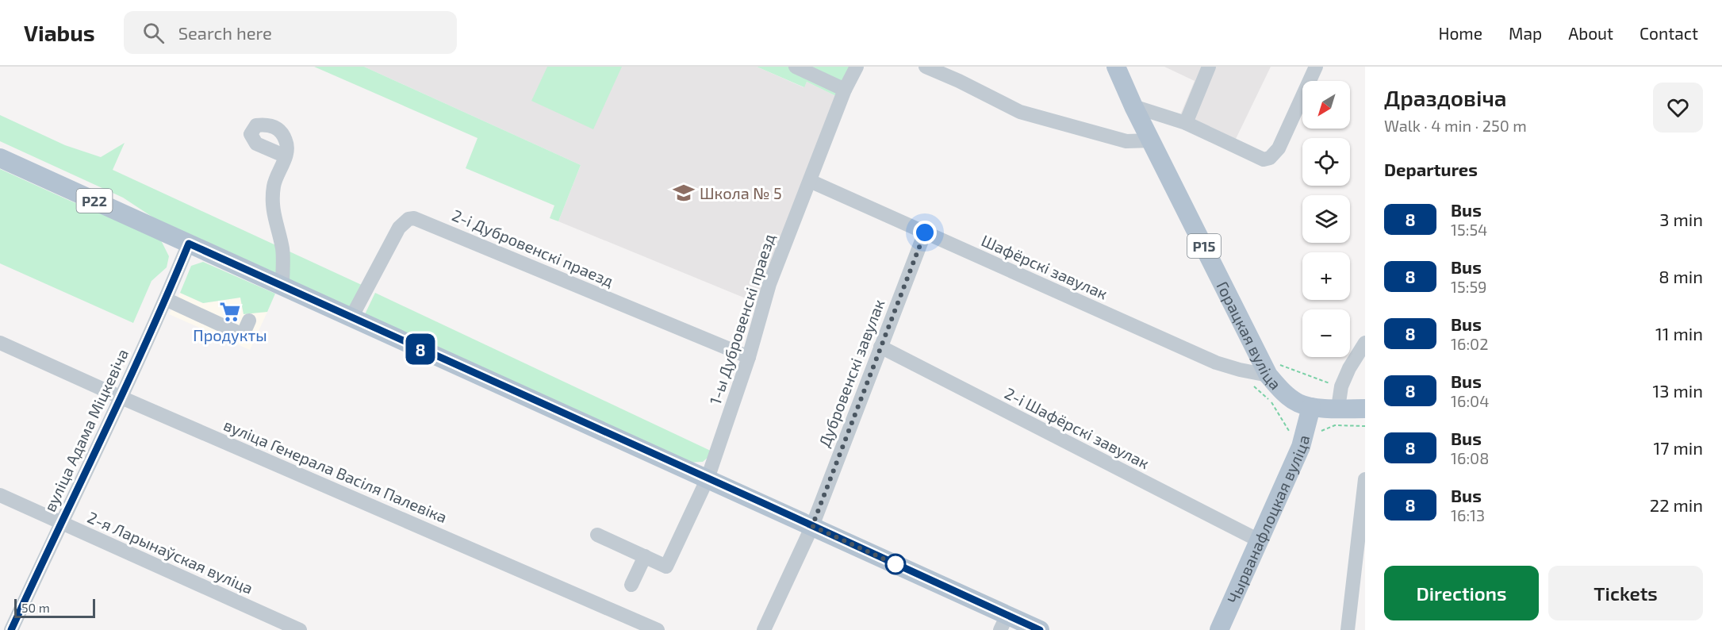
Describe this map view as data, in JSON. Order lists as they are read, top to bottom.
{
  "streets": {
    "main road": [
      "Р22",
      "Р15",
      "Горацкая вуліца",
      "Чырванафлоцкая вуліца"
    ],
    "street": [
      "2-і Дубровенскі праезд",
      "Шафёрскі завулак",
      "1-ы Дубровенскі праезд",
      "Дубровенскі завулак",
      "2-і Шафёрскі завулак",
      "вуліца Адама Міцкевіча",
      "вуліца Генерала Васіля Палевіка",
      "2-я Ларынаўская вуліца"
    ]
  },
  "crossings": [
    ["Р22", "2-і Дубровенскі праезд"],
    ["Р22", "1-ы Дубровенскі праезд"],
    ["Р22", "Дубровенскі завулак"],
    ["Р22", "вуліца Адама Міцкевіча"],
    ["Р15", "Горацкая вуліца"],
    ["Р15", "Чырванафлоцкая вуліца"],
    ["2-і Дубровенскі праезд", "1-ы Дубровенскі праезд"],
    ["Шафёрскі завулак", "1-ы Дубровенскі праезд"],
    ["Шафёрскі завулак", "Горацкая вуліца"],
    ["Шафёрскі завулак", "Дубровенскі завулак"],
    ["Горацкая вуліца", "Чырванафлоцкая вуліца"],
    ["Дубровенскі завулак", "2-і Шафёрскі завулак"],
    ["2-і Шафёрскі завулак", "Чырванафлоцкая вуліца"],
    ["вуліца Адама Міцкевіча", "вуліца Генерала Васіля Палевіка"],
    ["вуліца Адама Міцкевіча", "2-я Ларынаўская вуліца"]
  ],
  "places": {
    "school or university": ["Школа № 5"],
    "supermarket": ["Продукты"]
  },
  "lines": ["bus line 8"],
  "scale_bar": "50 m",
  "north": "bottom left",
  "page": {
    "header": "Viabus",
    "search": "Search here",
    "nav": [
      "Home",
      "Map",
      "About",
      "Contact"
    ],
    "on_map": "8",
    "heading": [
      ["Драздовіча", "Walk · 4 min · 250 m"],
      "Departures"
    ],
    "map_buttons": ["+", "−"],
    "list": [
      {
        "mark": "8",
        "name": "Bus",
        "note": "15:54",
        "value": "3 min"
      },
      {
        "mark": "8",
        "name": "Bus",
        "note": "15:59",
        "value": "8 min"
      },
      {
        "mark": "8",
        "name": "Bus",
        "note": "16:02",
        "value": "11 min"
      },
      {
        "mark": "8",
        "name": "Bus",
        "note": "16:04",
        "value": "13 min"
      },
      {
        "mark": "8",
        "name": "Bus",
        "note": "16:08",
        "value": "17 min"
      },
      {
        "mark": "8",
        "name": "Bus",
        "note": "16:13",
        "value": "22 min"
      }
    ],
    "buttons": ["Directions", "Tickets"],
    "scale": "50 m"
  }
}
